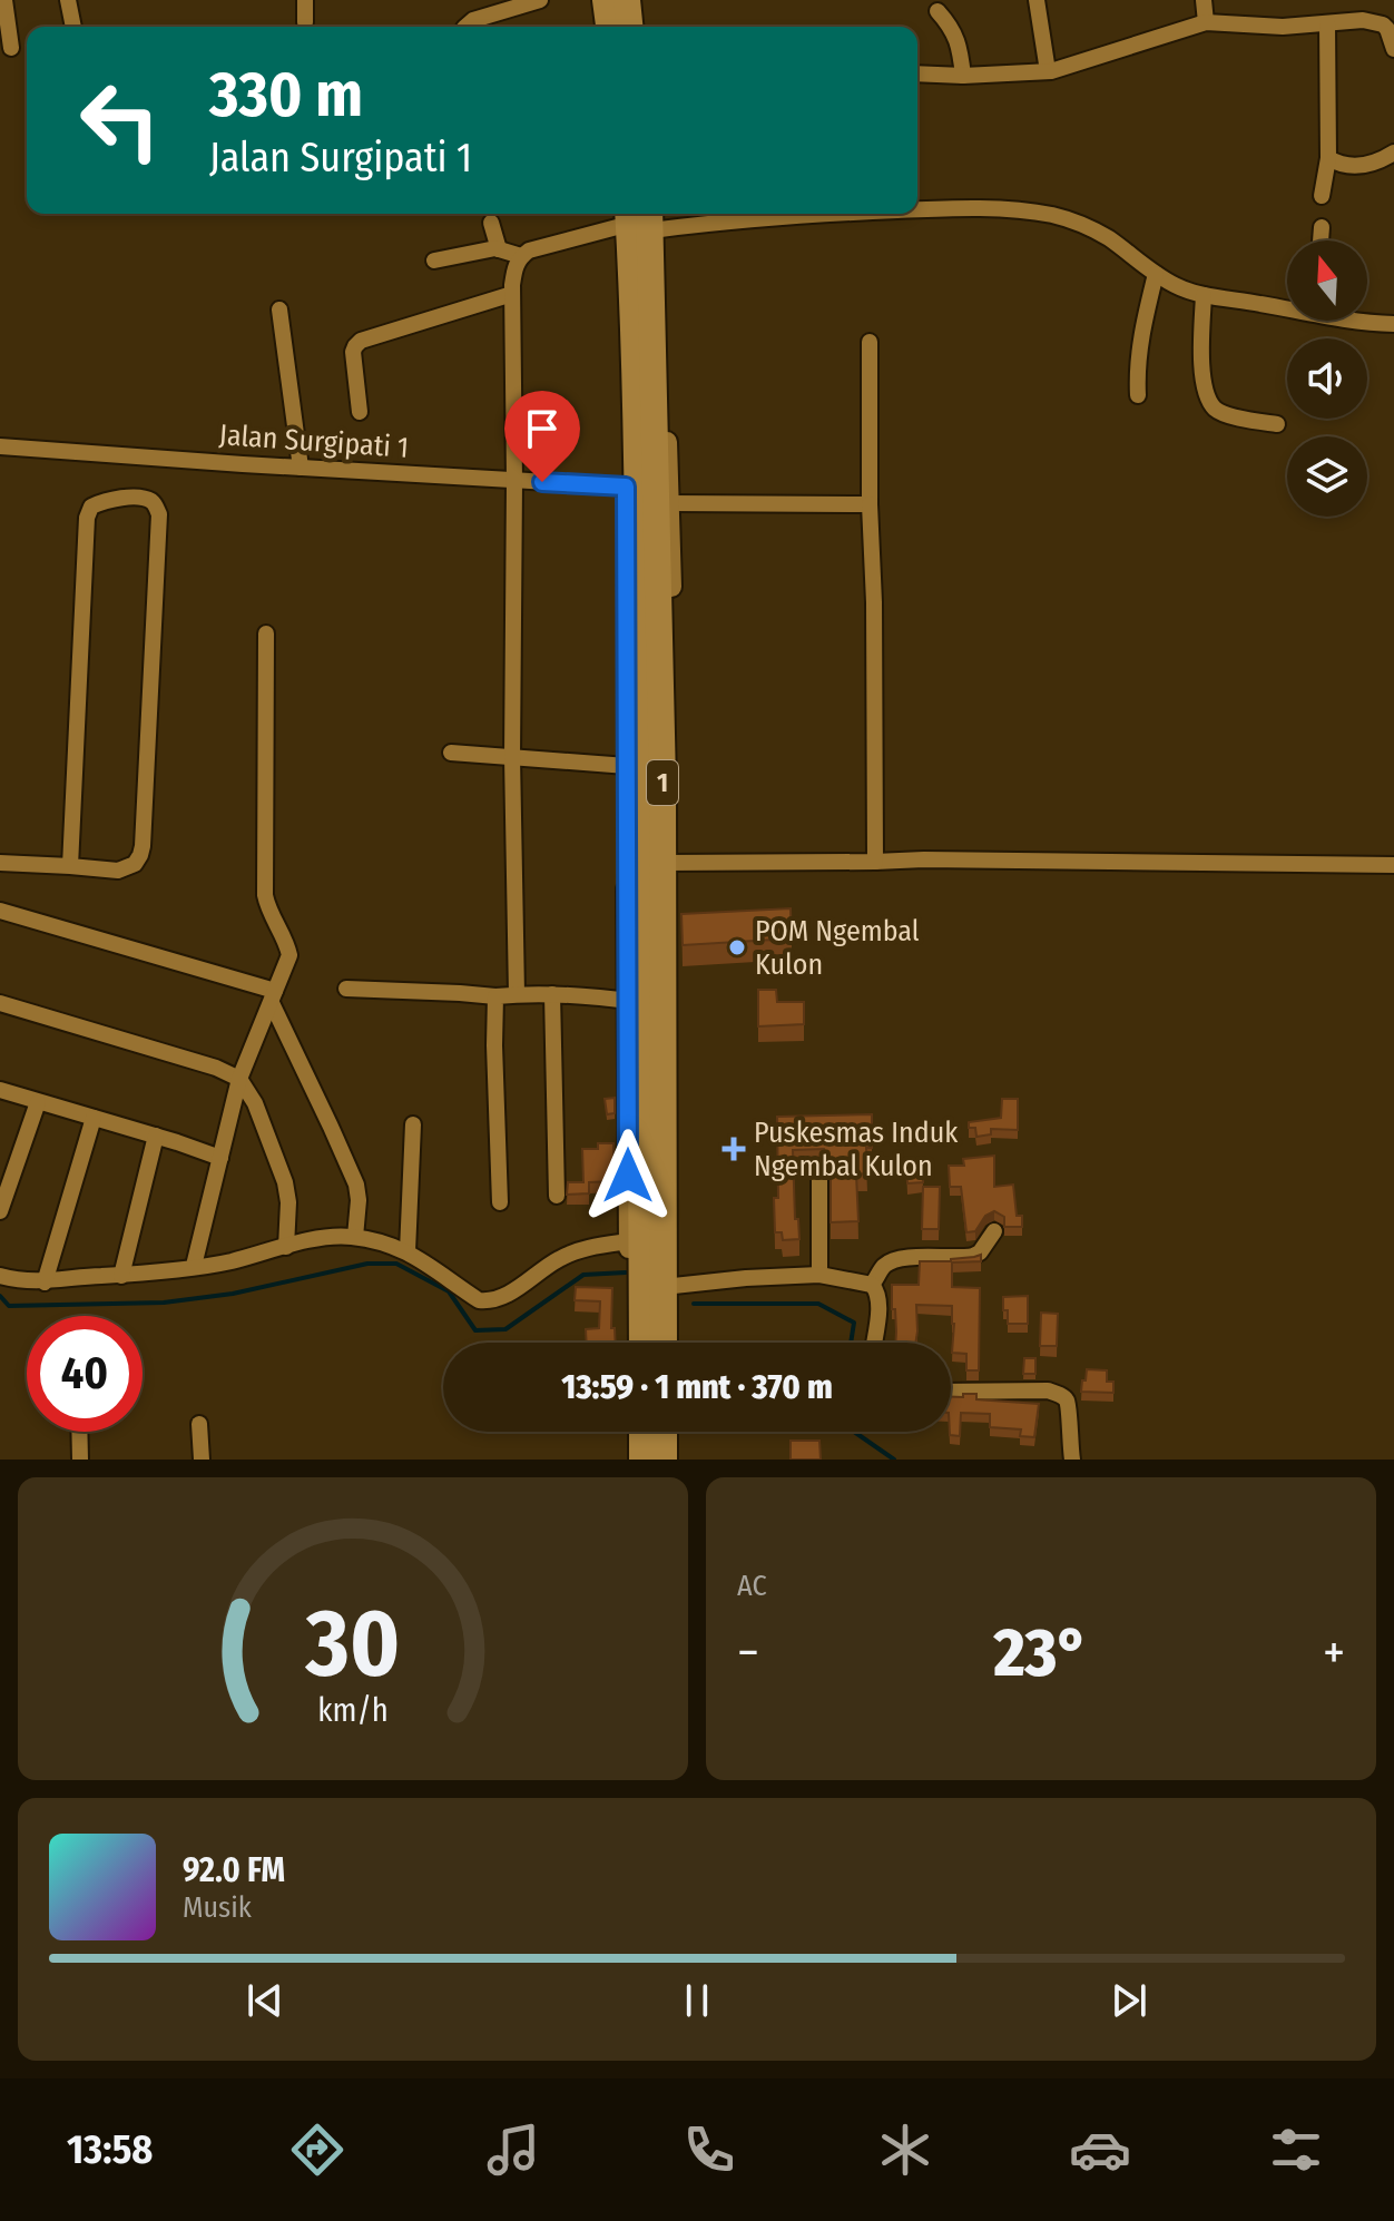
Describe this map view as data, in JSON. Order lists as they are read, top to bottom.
{
  "streets": {
    "highway": ["1"],
    "street": ["Jalan Surgipati 1"]
  },
  "places": {
    "other": ["POM Ngembal Kulon"],
    "health": ["Puskesmas Induk Ngembal Kulon"]
  },
  "north": "top",
  "page": {
    "turn": ["330 m", "Jalan Surgipati 1"],
    "limit": "40",
    "trip": "13:59 · 1 mnt · 370 m",
    "tile": "AC",
    "heat": ["−", "23°", "+"],
    "song": ["92.0 FM", "Musik"],
    "tabs": "13:58",
    "gauge": ["30", "km/h"]
  }
}
